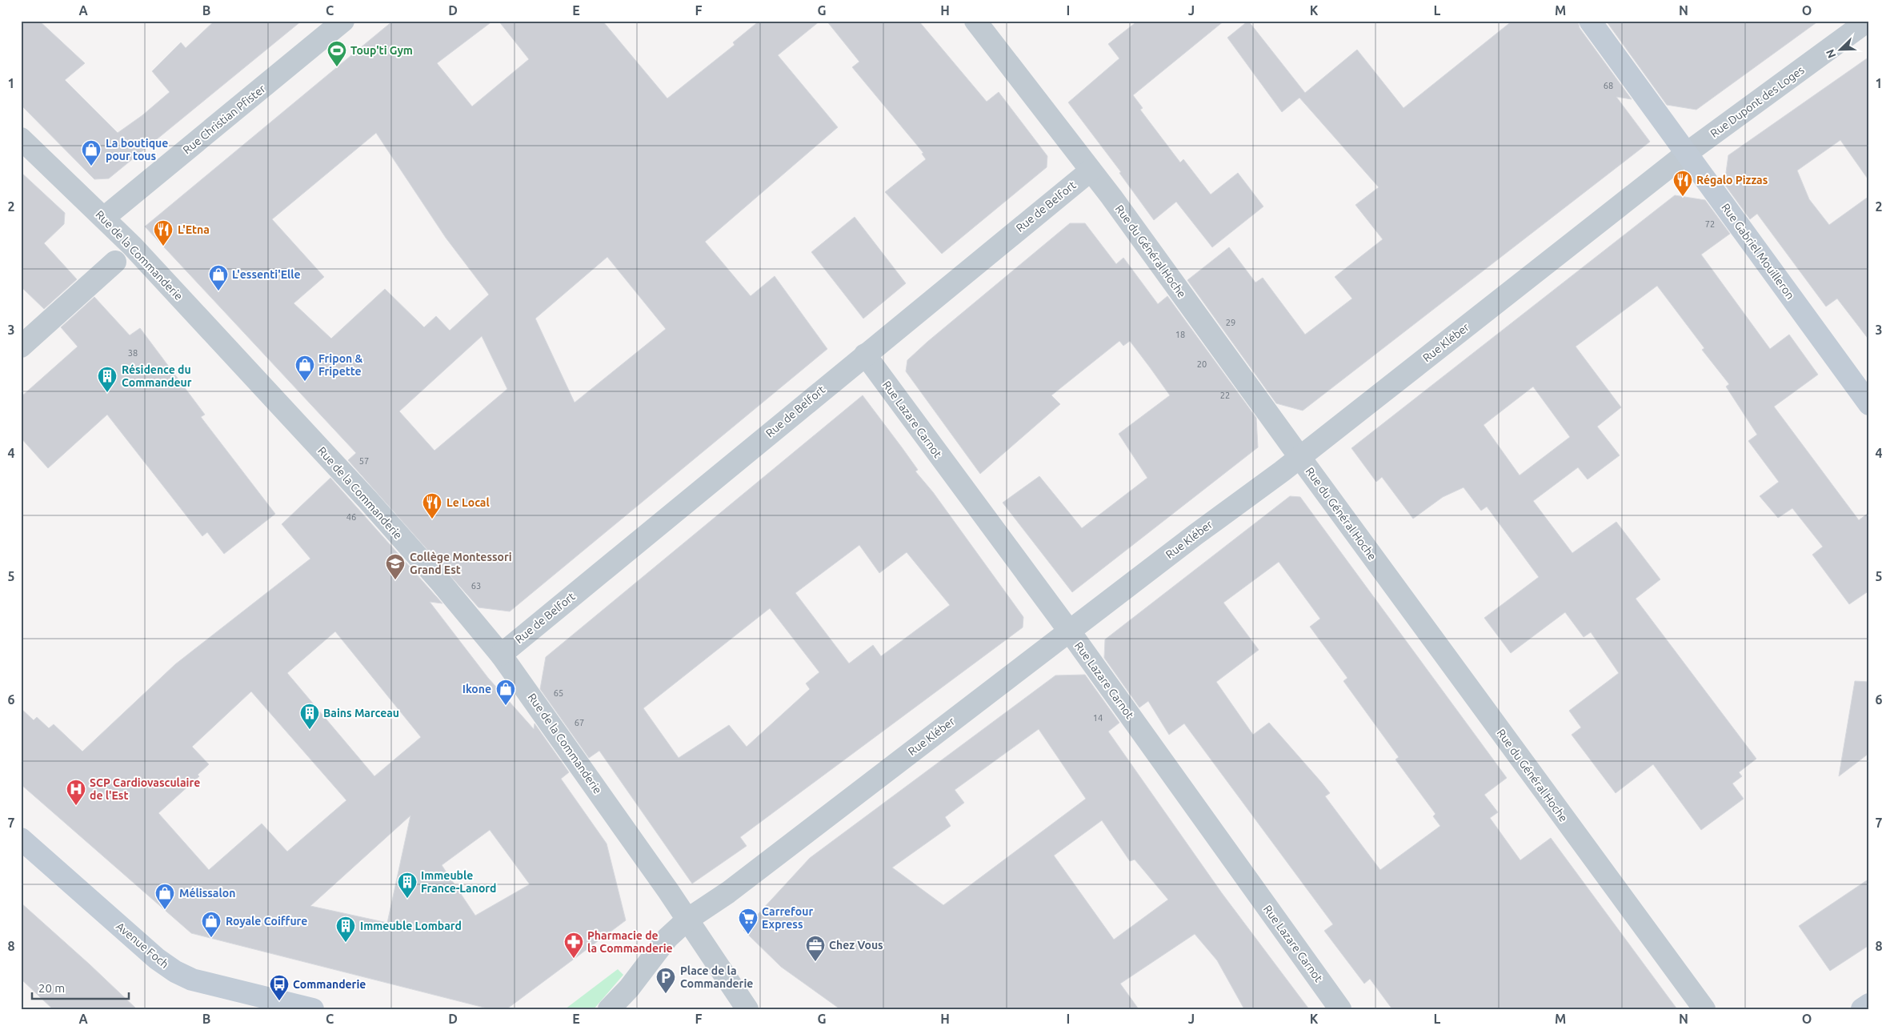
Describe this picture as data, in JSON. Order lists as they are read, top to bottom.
{
  "streets": {
    "street": [
      "Rue Dupont des Loges",
      "Rue Christian Pfister",
      "Rue de Belfort",
      "Rue du Général Hoche",
      "Rue Gabriel Mouilleron",
      "Rue de la Commanderie",
      "Rue Kléber",
      "Rue Lazare Carnot",
      "Avenue Foch"
    ]
  },
  "crossings": [
    ["Rue Dupont des Loges", "Rue Gabriel Mouilleron"],
    ["Rue Dupont des Loges", "Rue Kléber"],
    ["Rue Christian Pfister", "Rue de la Commanderie"],
    ["Rue de Belfort", "Rue du Général Hoche"],
    ["Rue de Belfort", "Rue de la Commanderie"],
    ["Rue de Belfort", "Rue Lazare Carnot"],
    ["Rue du Général Hoche", "Rue Kléber"],
    ["Rue Gabriel Mouilleron", "Rue Kléber"],
    ["Rue de la Commanderie", "Rue Kléber"],
    ["Rue Kléber", "Rue Lazare Carnot"]
  ],
  "places": {
    "sports": ["Toup'ti Gym"],
    "shop": [
      "La boutique pour tous",
      "L'essenti'Elle",
      "Fripon & Fripette",
      "Ikone",
      "Mélissalon",
      "Royale Coiffure"
    ],
    "restaurant": ["Régalo Pizzas", "L'Etna", "Le Local"],
    "building": [
      "Résidence du Commandeur",
      "Bains Marceau",
      "Immeuble France-Lanord",
      "Immeuble Lombard"
    ],
    "school or university": ["Collège Montessori Grand Est"],
    "hospital": ["SCP Cardiovasculaire de l'Est"],
    "supermarket": ["Carrefour Express"],
    "pharmacy": ["Pharmacie de la Commanderie"],
    "office": ["Chez Vous"],
    "parking": ["Place de la Commanderie"],
    "bus stop": ["Commanderie"]
  },
  "house_numbers": [
    "68",
    "72",
    "29",
    "18",
    "38",
    "20",
    "22",
    "57",
    "46",
    "63",
    "65",
    "14",
    "67"
  ],
  "scale_bar": "20 m",
  "north": "bottom left",
  "grid": {
    "columns": [
      "A",
      "B",
      "C",
      "D",
      "E",
      "F",
      "G",
      "H",
      "I",
      "J",
      "K",
      "L",
      "M",
      "N",
      "O"
    ],
    "rows": [
      "1",
      "2",
      "3",
      "4",
      "5",
      "6",
      "7",
      "8"
    ]
  }
}
